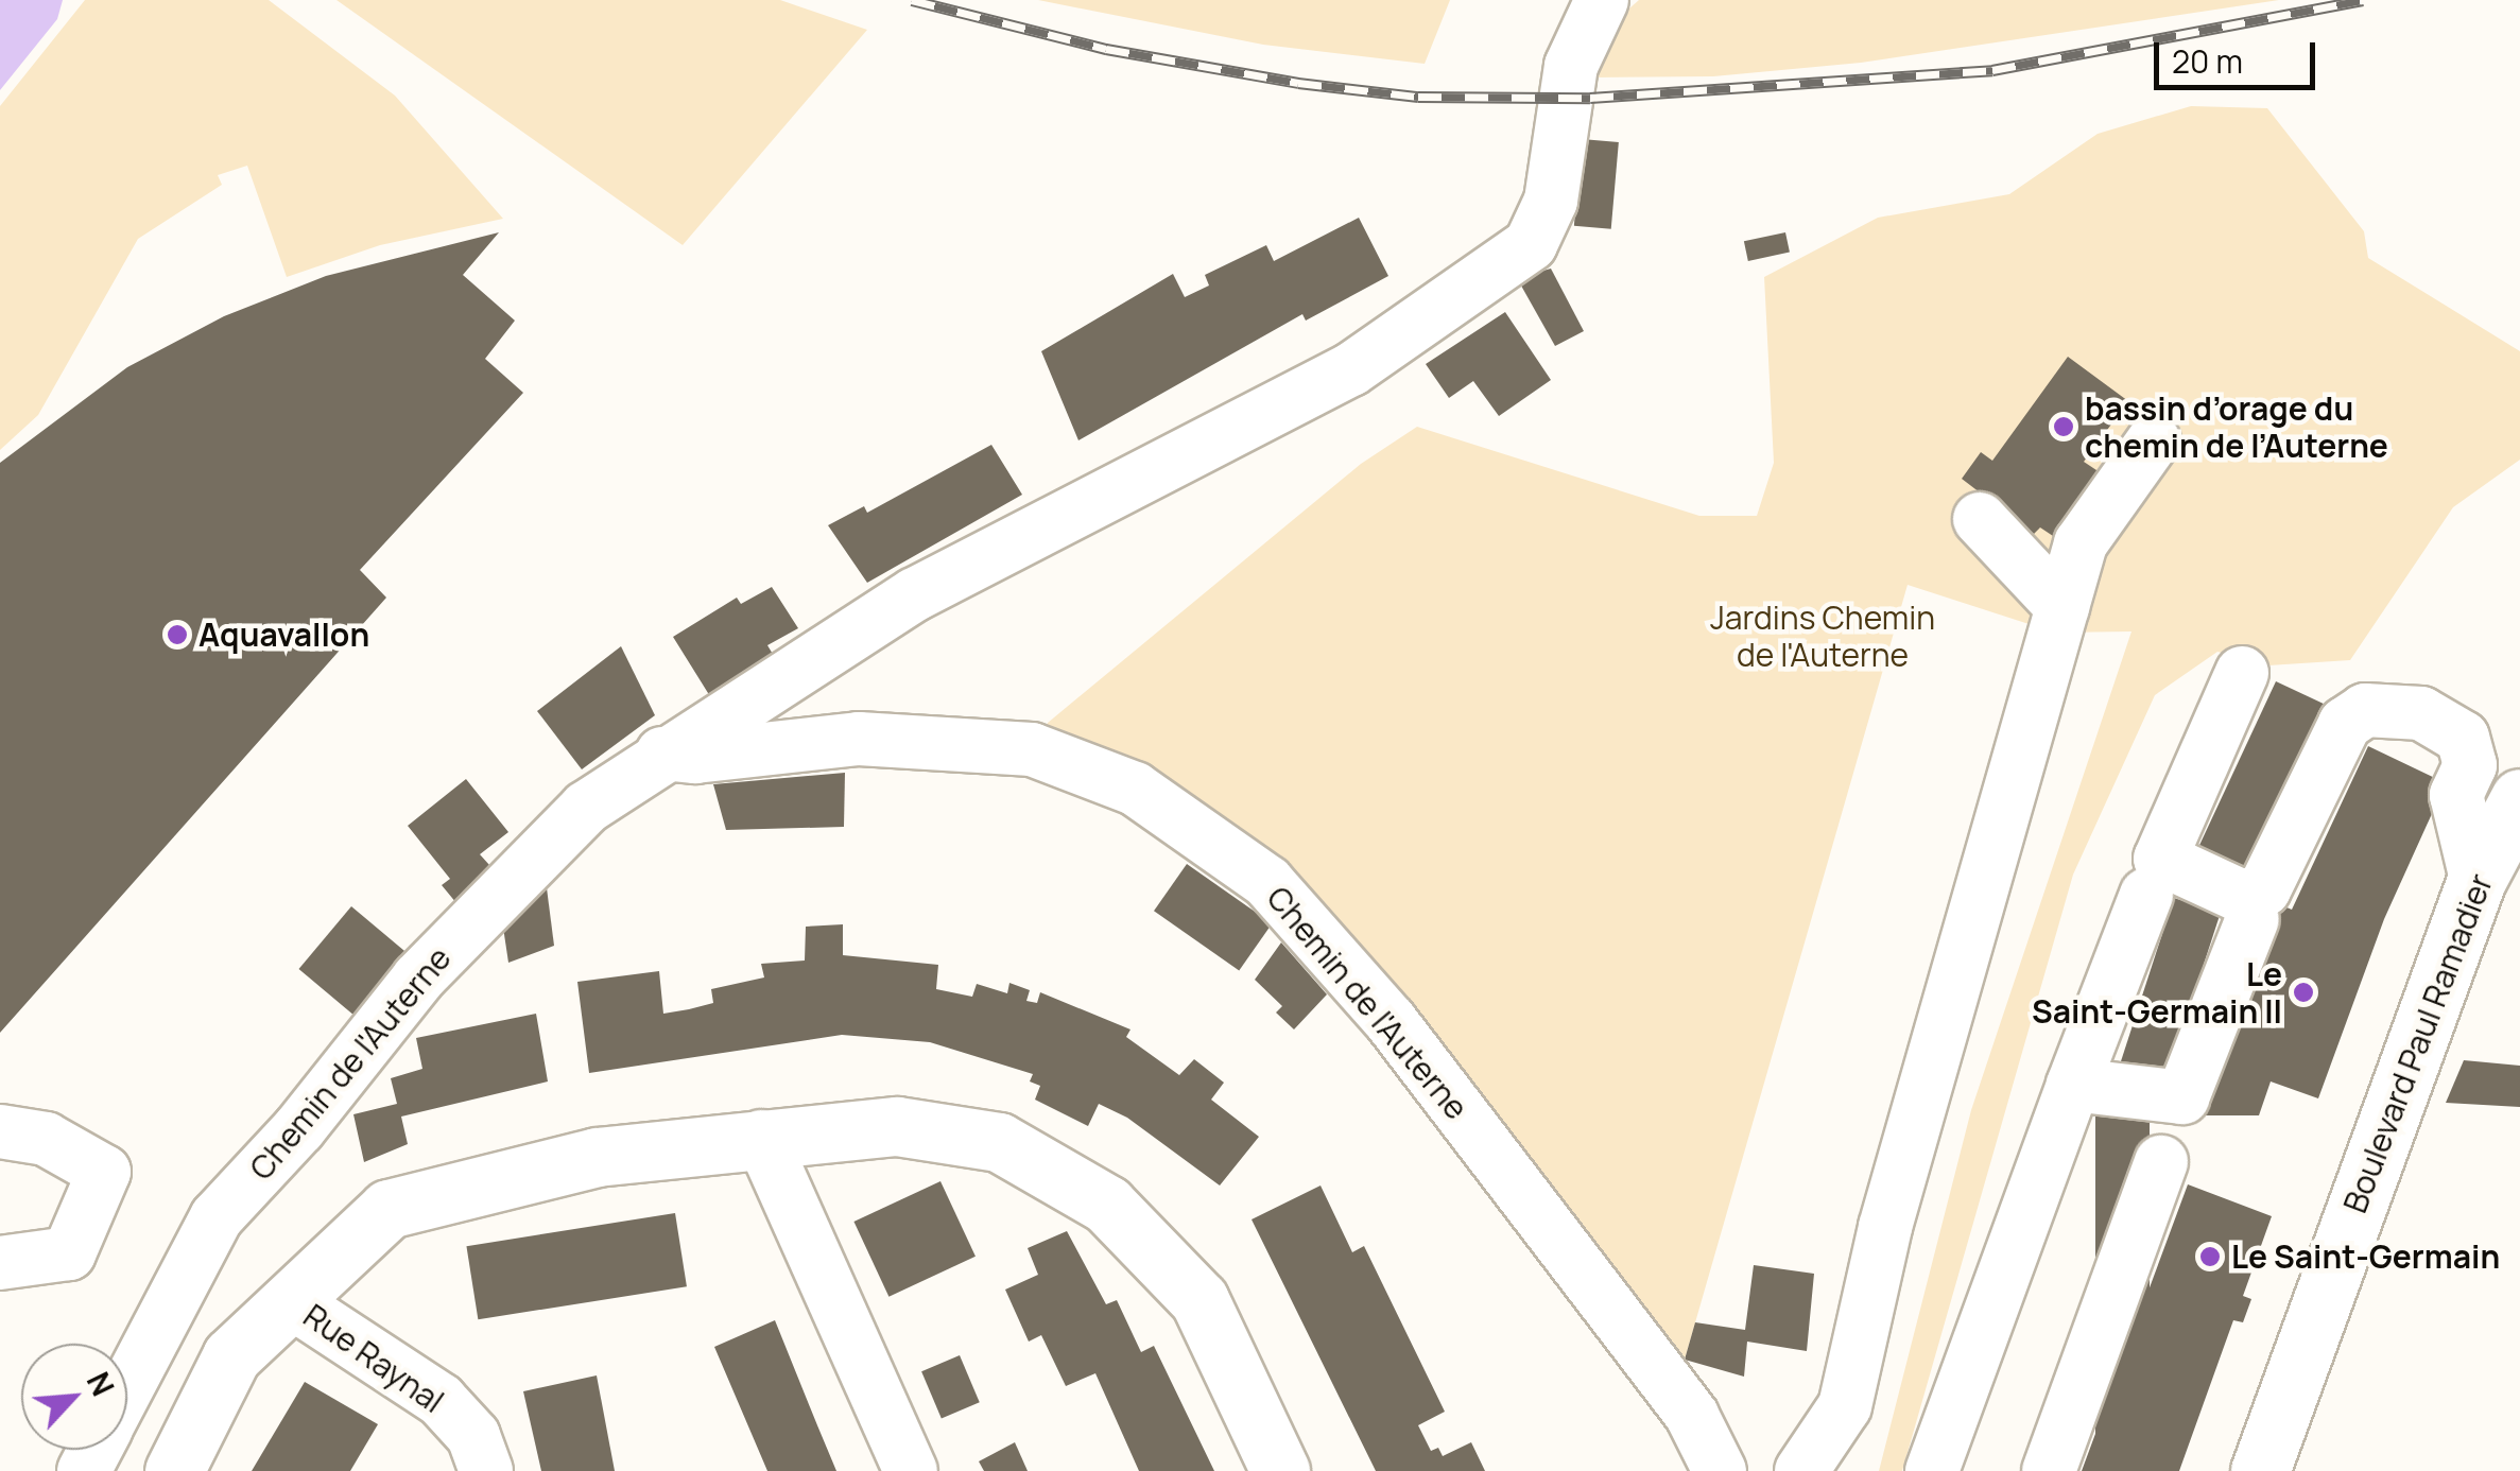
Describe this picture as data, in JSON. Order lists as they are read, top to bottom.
{
  "streets": {
    "main road": ["Boulevard Paul Ramadier"],
    "street": ["Chemin de l'Auterne", "Rue Raynal"]
  },
  "parks": ["Jardins Chemin de l'Auterne"],
  "places": [
    "bassin d’orage du chemin de l’Auterne",
    "Aquavallon",
    "Le Saint-Germain II",
    "Le Saint-Germain"
  ],
  "scale_bar": "20 m",
  "north": "top right"
}
